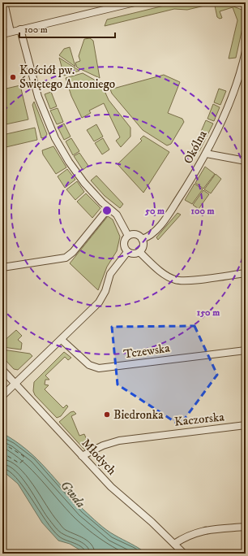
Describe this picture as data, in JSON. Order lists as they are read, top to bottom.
{
  "streets": {
    "street": [
      "Okólna",
      "Tczewska",
      "Kaczorska",
      "Młodych"
    ]
  },
  "crossings": [
    ["Kaczorska", "Młodych"]
  ],
  "water": ["Gwda"],
  "places": ["Kościół pw. Świętego Antoniego", "Biedronka"],
  "scale_bar": "100 m",
  "rings": ["50 m", "100 m", "150 m"]
}
